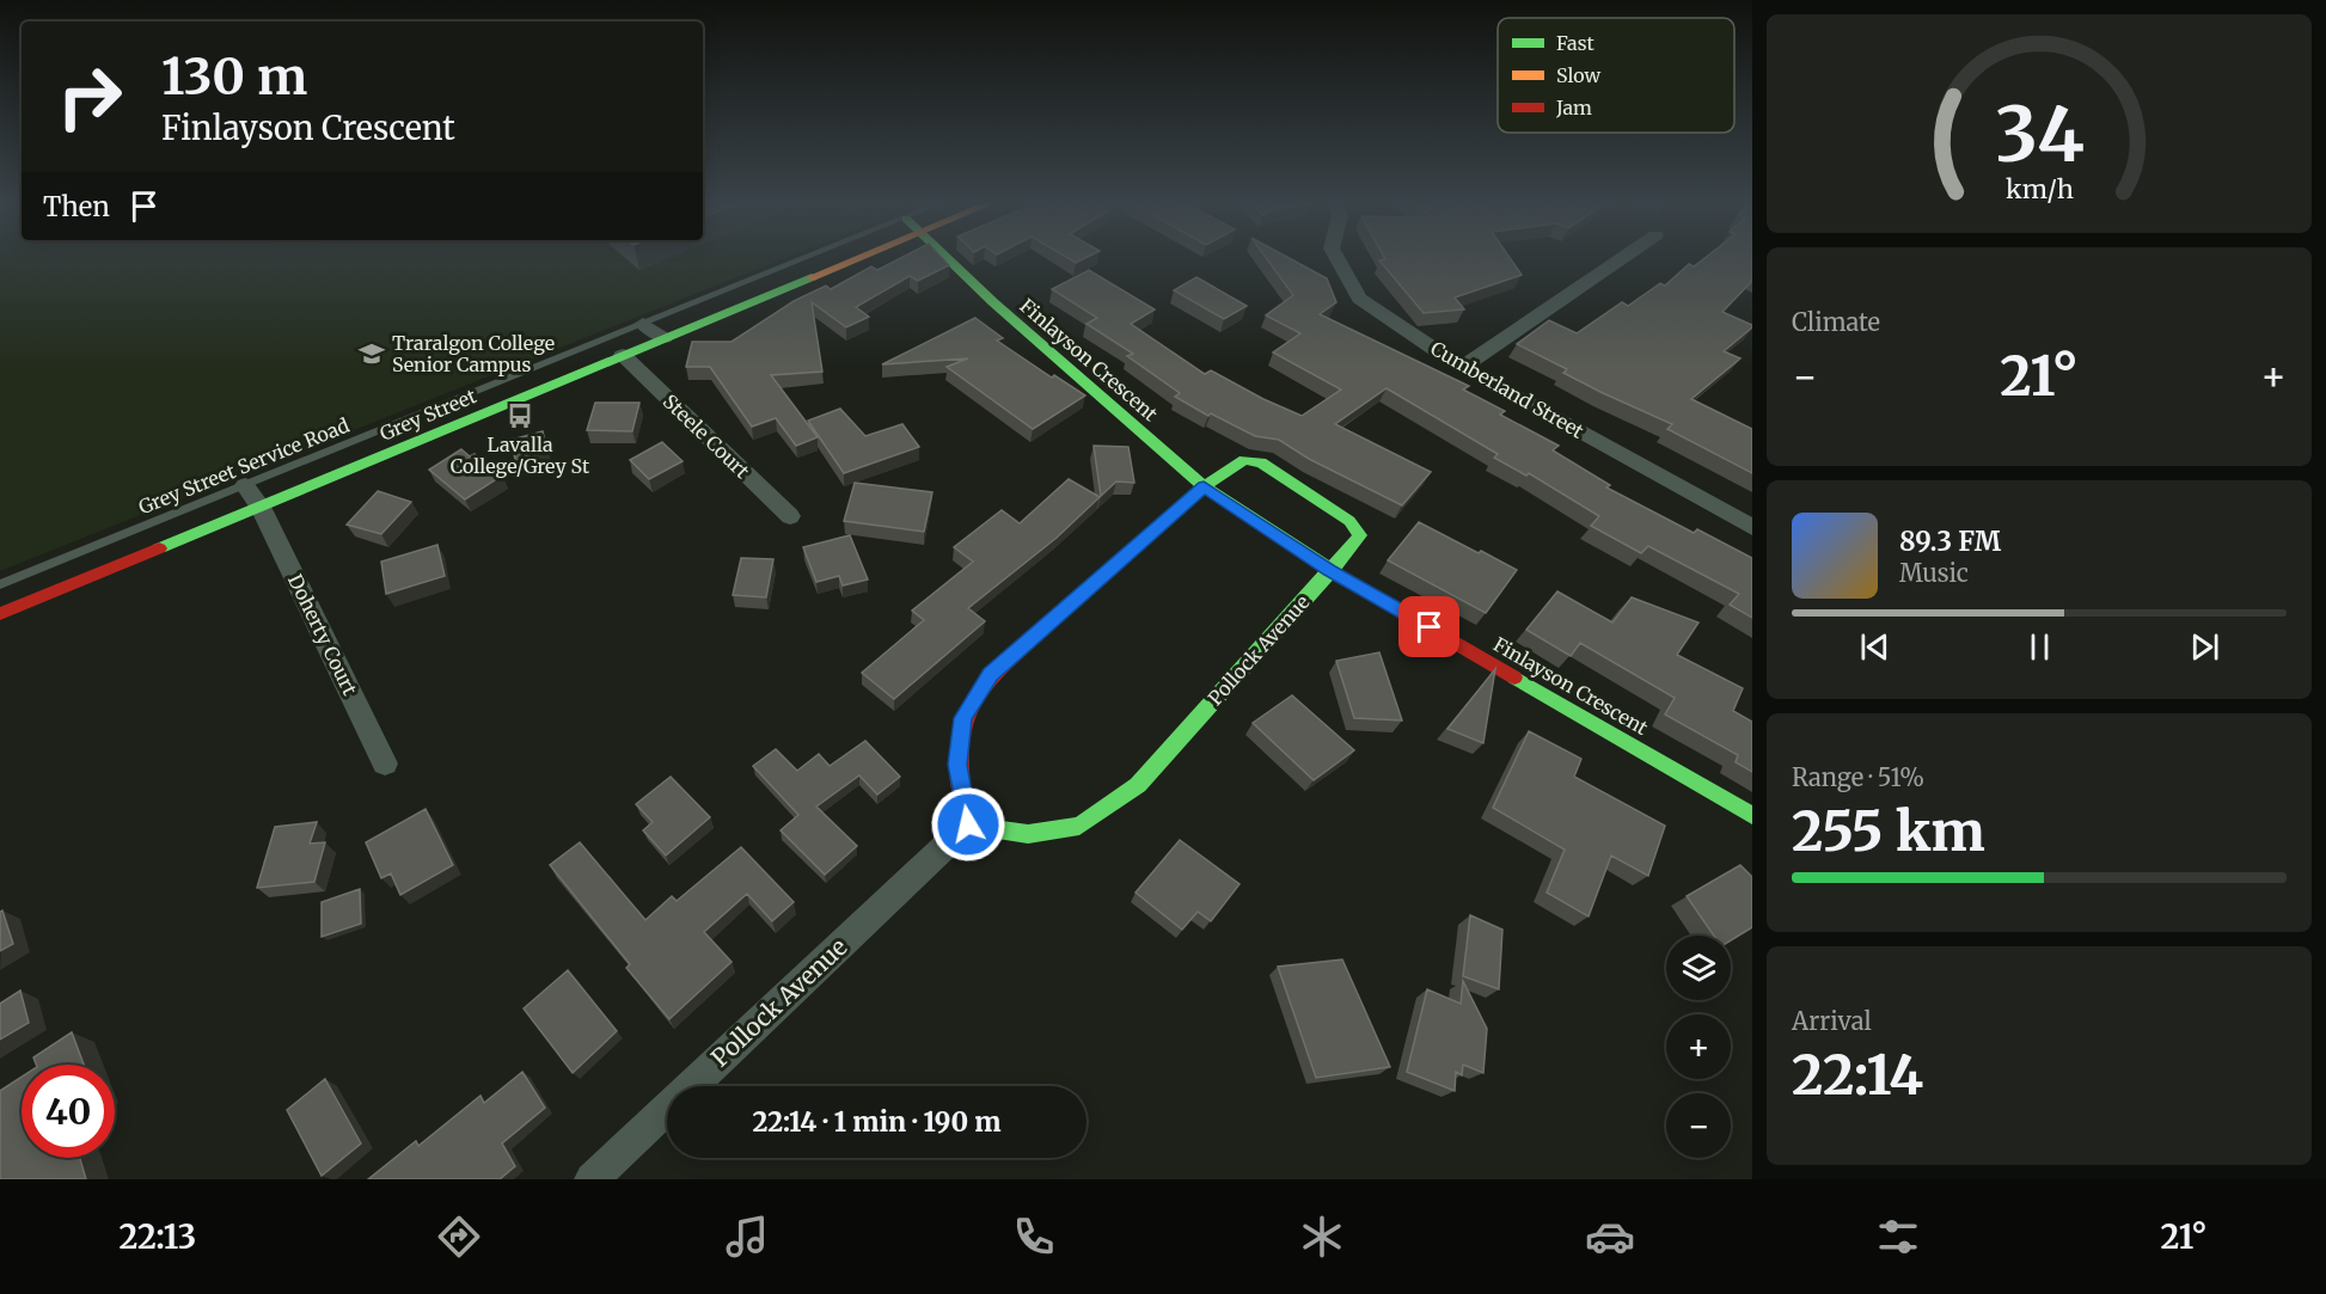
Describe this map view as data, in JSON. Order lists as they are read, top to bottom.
{
  "streets": {
    "street": [
      "Finlayson Crescent",
      "Cumberland Street",
      "Grey Street",
      "Steele Court",
      "Doherty Court",
      "Pollock Avenue"
    ],
    "lane": ["Grey Street Service Road"]
  },
  "crossings": [
    ["Finlayson Crescent", "Pollock Avenue"],
    ["Grey Street", "Steele Court"],
    ["Grey Street", "Doherty Court"],
    ["Grey Street Service Road", "Doherty Court"]
  ],
  "places": {
    "school or university": ["Traralgon College Senior Campus"],
    "bus stop": ["Lavalla College/Grey St"]
  },
  "legend": ["Fast", "Slow", "Jam"],
  "page": {
    "turn": ["130 m", "Finlayson Crescent"],
    "then": "Then",
    "tile": [
      "Climate",
      ["Range · 51%", "255 km"],
      ["Arrival", "22:14"]
    ],
    "heat": ["−", "21°", "+"],
    "song": ["89.3 FM", "Music"],
    "map_buttons": ["+", "−"],
    "limit": "40",
    "trip": "22:14 · 1 min · 190 m",
    "tabs": ["22:13", "21°"],
    "gauge": ["34", "km/h"]
  }
}
